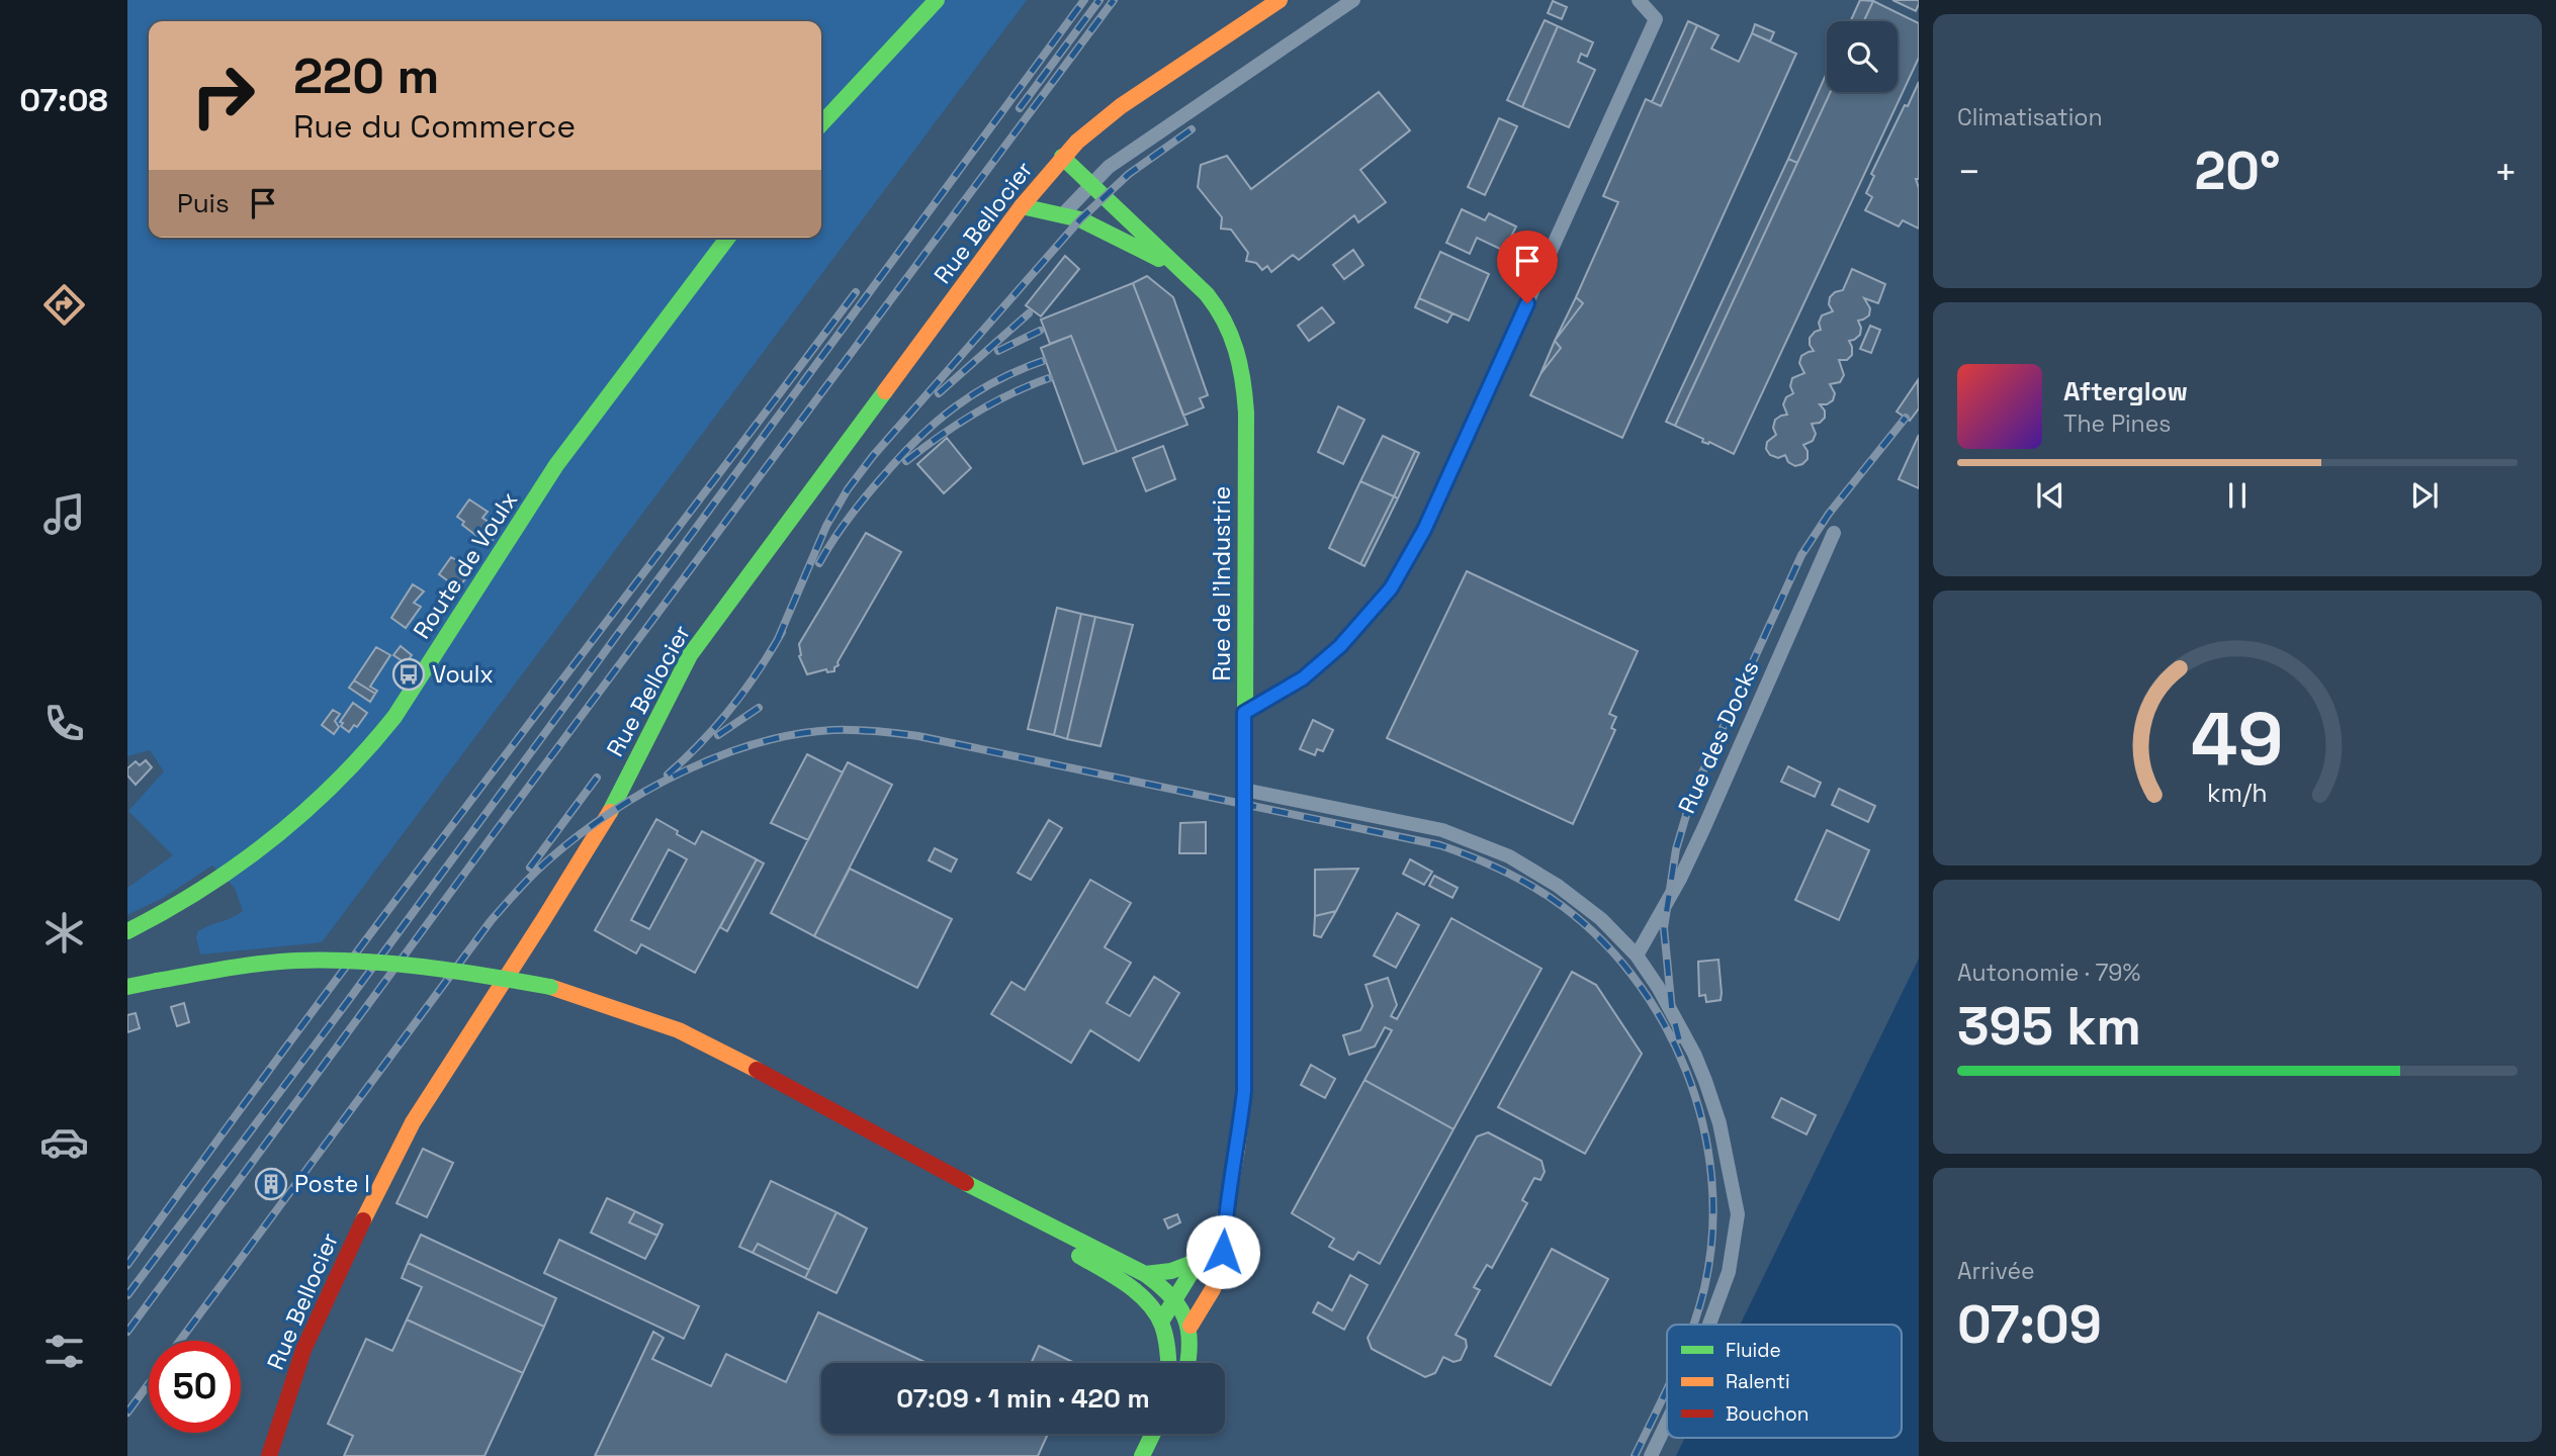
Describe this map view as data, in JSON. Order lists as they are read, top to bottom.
{
  "streets": {
    "main road": ["Rue Bellocier", "Route de Voulx", "Rue de l'Industrie"],
    "street": ["Rue des Docks"]
  },
  "crossings": [
    ["Rue Bellocier", "Rue de l'Industrie"]
  ],
  "places": {
    "bus stop": ["Voulx"],
    "building": ["Poste I"]
  },
  "legend": ["Fluide", "Ralenti", "Bouchon"],
  "page": {
    "tabs": "07:08",
    "tile": [
      "Climatisation",
      ["Autonomie · 79%", "395 km"],
      ["Arrivée", "07:09"]
    ],
    "turn": ["220 m", "Rue du Commerce"],
    "heat": ["−", "20°", "+"],
    "then": "Puis",
    "song": ["Afterglow", "The Pines"],
    "limit": "50",
    "trip": "07:09 · 1 min · 420 m",
    "gauge": ["49", "km/h"]
  }
}
